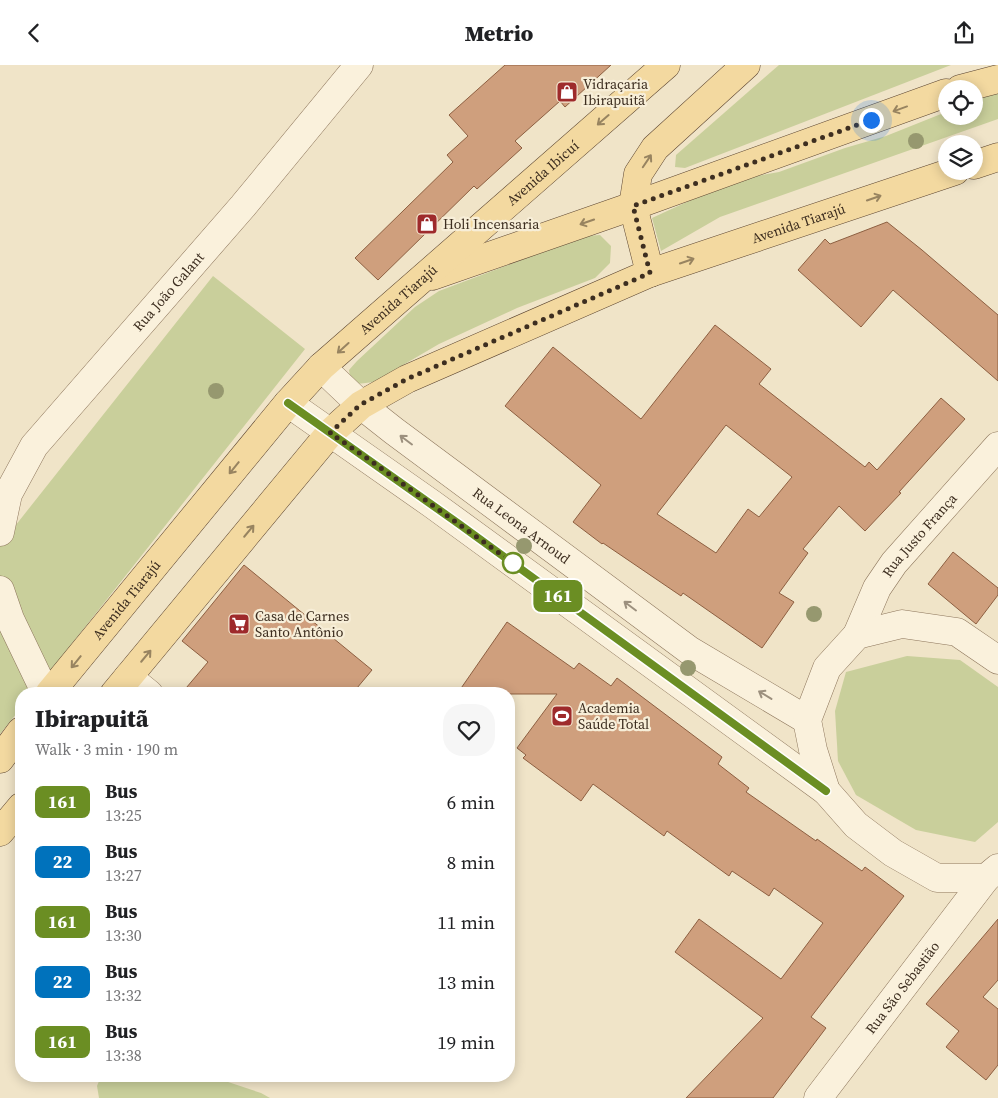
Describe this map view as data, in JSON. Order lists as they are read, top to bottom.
{
  "streets": {
    "main road": ["Avenida Ibicuí", "Avenida Tiarajú"],
    "street": [
      "Rua João Galant",
      "Rua Leona Arnoud",
      "Rua Justo França",
      "Rua São Sebastião"
    ]
  },
  "crossings": [
    ["Avenida Ibicuí", "Avenida Tiarajú"],
    ["Avenida Tiarajú", "Rua Leona Arnoud"]
  ],
  "places": {
    "shop": ["Vidraçaria Ibirapuitã", "Holi Incensaria"],
    "supermarket": ["Casa de Carnes Santo Antônio"],
    "sports": ["Academia Saúde Total"]
  },
  "lines": ["bus line 161"],
  "page": {
    "header": "Metrio",
    "on_map": "161",
    "heading": ["Ibirapuitã", "Walk · 3 min · 190 m"],
    "list": [
      {
        "mark": "161",
        "name": "Bus",
        "note": "13:25",
        "value": "6 min"
      },
      {
        "mark": "22",
        "name": "Bus",
        "note": "13:27",
        "value": "8 min"
      },
      {
        "mark": "161",
        "name": "Bus",
        "note": "13:30",
        "value": "11 min"
      },
      {
        "mark": "22",
        "name": "Bus",
        "note": "13:32",
        "value": "13 min"
      },
      {
        "mark": "161",
        "name": "Bus",
        "note": "13:38",
        "value": "19 min"
      }
    ]
  }
}
